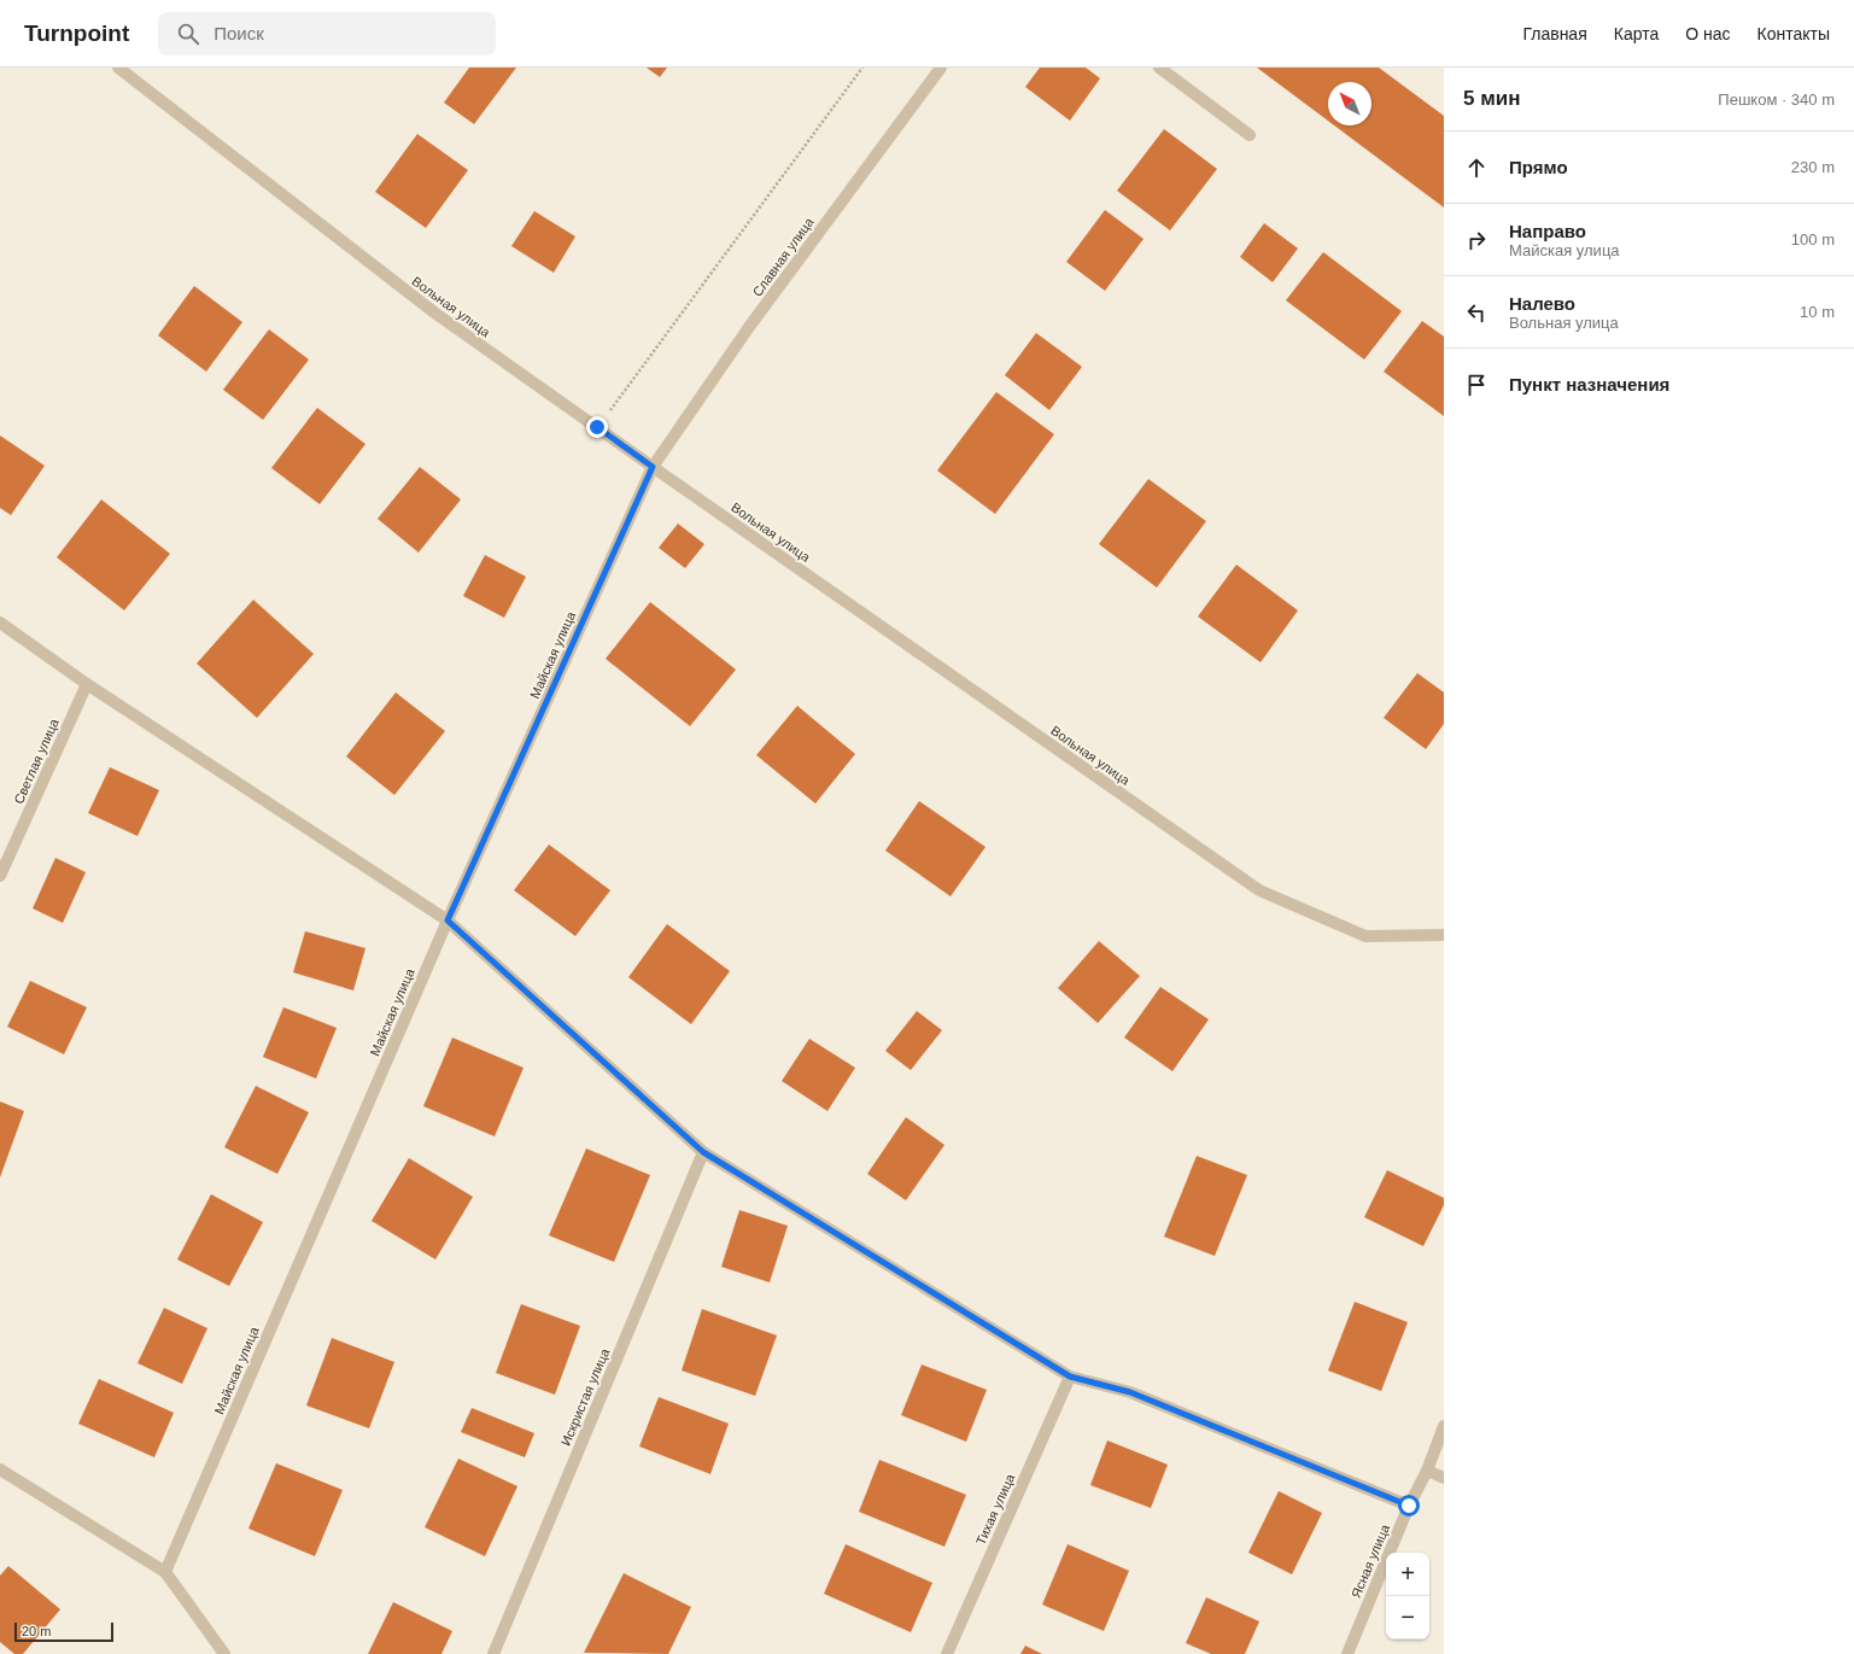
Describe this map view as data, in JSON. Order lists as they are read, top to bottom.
{
  "streets": {
    "street": [
      "Славная улица",
      "Вольная улица",
      "Майская улица",
      "Светлая улица",
      "Искристая улица",
      "Тихая улица",
      "Ясная улица"
    ]
  },
  "crossings": [
    ["Славная улица", "Вольная улица"],
    ["Славная улица", "Майская улица"],
    ["Вольная улица", "Майская улица"]
  ],
  "scale_bar": "20 m",
  "north": "top left",
  "page": {
    "header": "Turnpoint",
    "search": "Поиск",
    "nav": [
      "Главная",
      "Карта",
      "О нас",
      "Контакты"
    ],
    "heading": ["5 мин", "Пешком · 340 m"],
    "list": [
      ["Прямо", "230 m"],
      ["Направо", "Майская улица", "100 m"],
      ["Налево", "Вольная улица", "10 m"],
      "Пункт назначения"
    ],
    "map_buttons": ["+", "−"],
    "scale": "20 m"
  }
}
